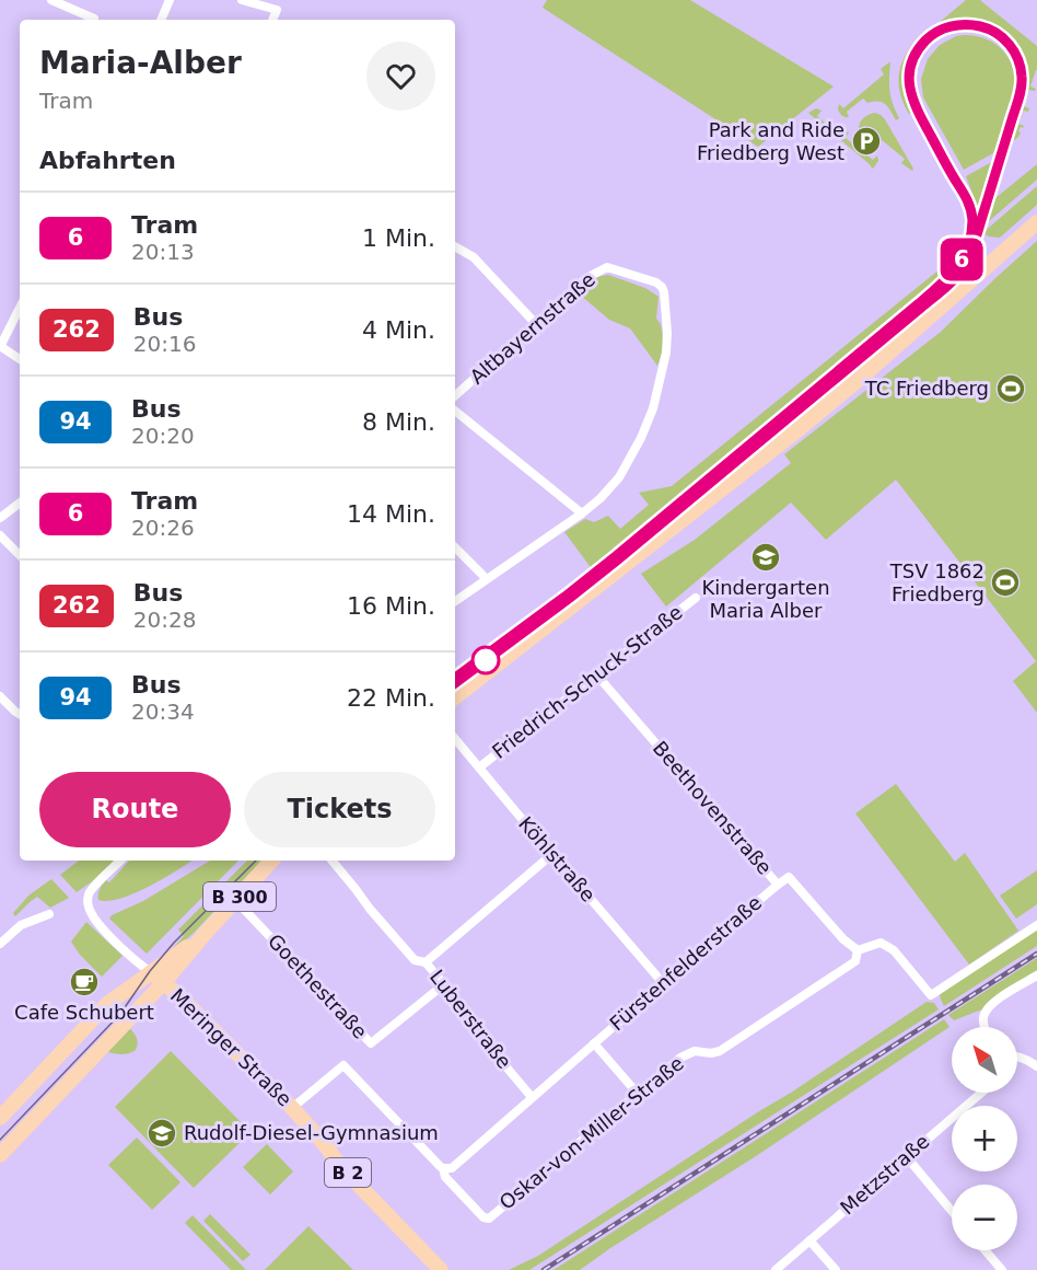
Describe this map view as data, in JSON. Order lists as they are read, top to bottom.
{
  "streets": {
    "main road": ["B 300", "Meringer Straße", "B 2"],
    "street": [
      "Altbayernstraße",
      "Friedrich-Schuck-Straße",
      "Beethovenstraße",
      "Köhlstraße",
      "Fürstenfelderstraße",
      "Goethestraße",
      "Luberstraße",
      "Oskar-von-Miller-Straße",
      "Metzstraße"
    ]
  },
  "crossings": [
    ["Friedrich-Schuck-Straße", "Beethovenstraße"],
    ["Friedrich-Schuck-Straße", "Köhlstraße"],
    ["Beethovenstraße", "Fürstenfelderstraße"],
    ["Beethovenstraße", "Oskar-von-Miller-Straße"],
    ["Köhlstraße", "Fürstenfelderstraße"],
    ["B 300", "Goethestraße"],
    ["B 300", "Meringer Straße"],
    ["Fürstenfelderstraße", "Luberstraße"],
    ["Fürstenfelderstraße", "Oskar-von-Miller-Straße"],
    ["Goethestraße", "Luberstraße"]
  ],
  "places": {
    "parking": ["Park and Ride Friedberg West"],
    "sports": ["TC Friedberg", "TSV 1862 Friedberg"],
    "school or university": ["Kindergarten Maria Alber", "Rudolf-Diesel-Gymnasium"],
    "cafe": ["Cafe Schubert"]
  },
  "lines": ["tram line 6"],
  "north": "top left",
  "page": {
    "on_map": "6",
    "heading": [
      ["Maria-Alber", "Tram"],
      "Abfahrten"
    ],
    "list": [
      {
        "mark": "6",
        "name": "Tram",
        "note": "20:13",
        "value": "1 Min."
      },
      {
        "mark": "262",
        "name": "Bus",
        "note": "20:16",
        "value": "4 Min."
      },
      {
        "mark": "94",
        "name": "Bus",
        "note": "20:20",
        "value": "8 Min."
      },
      {
        "mark": "6",
        "name": "Tram",
        "note": "20:26",
        "value": "14 Min."
      },
      {
        "mark": "262",
        "name": "Bus",
        "note": "20:28",
        "value": "16 Min."
      },
      {
        "mark": "94",
        "name": "Bus",
        "note": "20:34",
        "value": "22 Min."
      }
    ],
    "buttons": ["Route", "Tickets"],
    "map_buttons": ["+", "−"]
  }
}
